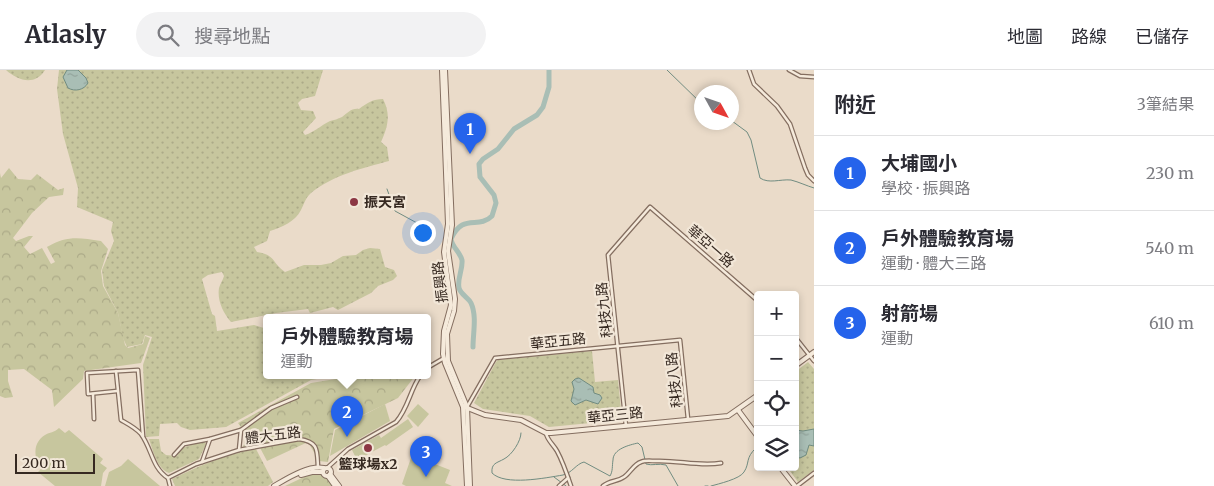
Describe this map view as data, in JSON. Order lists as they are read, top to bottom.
{
  "streets": {
    "street": [
      "華亞一路",
      "振興路",
      "科技九路",
      "華亞五路",
      "科技八路",
      "華亞三路",
      "體大五路"
    ]
  },
  "crossings": [
    ["華亞一路", "科技九路"],
    ["振興路", "華亞五路"],
    ["科技九路", "華亞五路"],
    ["科技九路", "華亞三路"],
    ["華亞五路", "科技八路"],
    ["科技八路", "華亞三路"]
  ],
  "places": ["振天宮", "籃球場x2"],
  "scale_bar": "200 m",
  "north": "bottom right",
  "page": {
    "header": "Atlasly",
    "search": "搜尋地點",
    "nav": ["地圖", "路線", "已儲存"],
    "heading": ["附近", "3筆結果"],
    "pins": ["1", "2", "3"],
    "list": [
      {
        "mark": "1",
        "name": "大埔國小",
        "note": "學校 · 振興路",
        "value": "230 m"
      },
      {
        "mark": "2",
        "name": "戶外體驗教育場",
        "note": "運動 · 體大三路",
        "value": "540 m"
      },
      {
        "mark": "3",
        "name": "射箭場",
        "note": "運動",
        "value": "610 m"
      }
    ],
    "map_buttons": ["+", "−"],
    "popup": ["戶外體驗教育場", "運動"],
    "scale": "200 m"
  }
}
